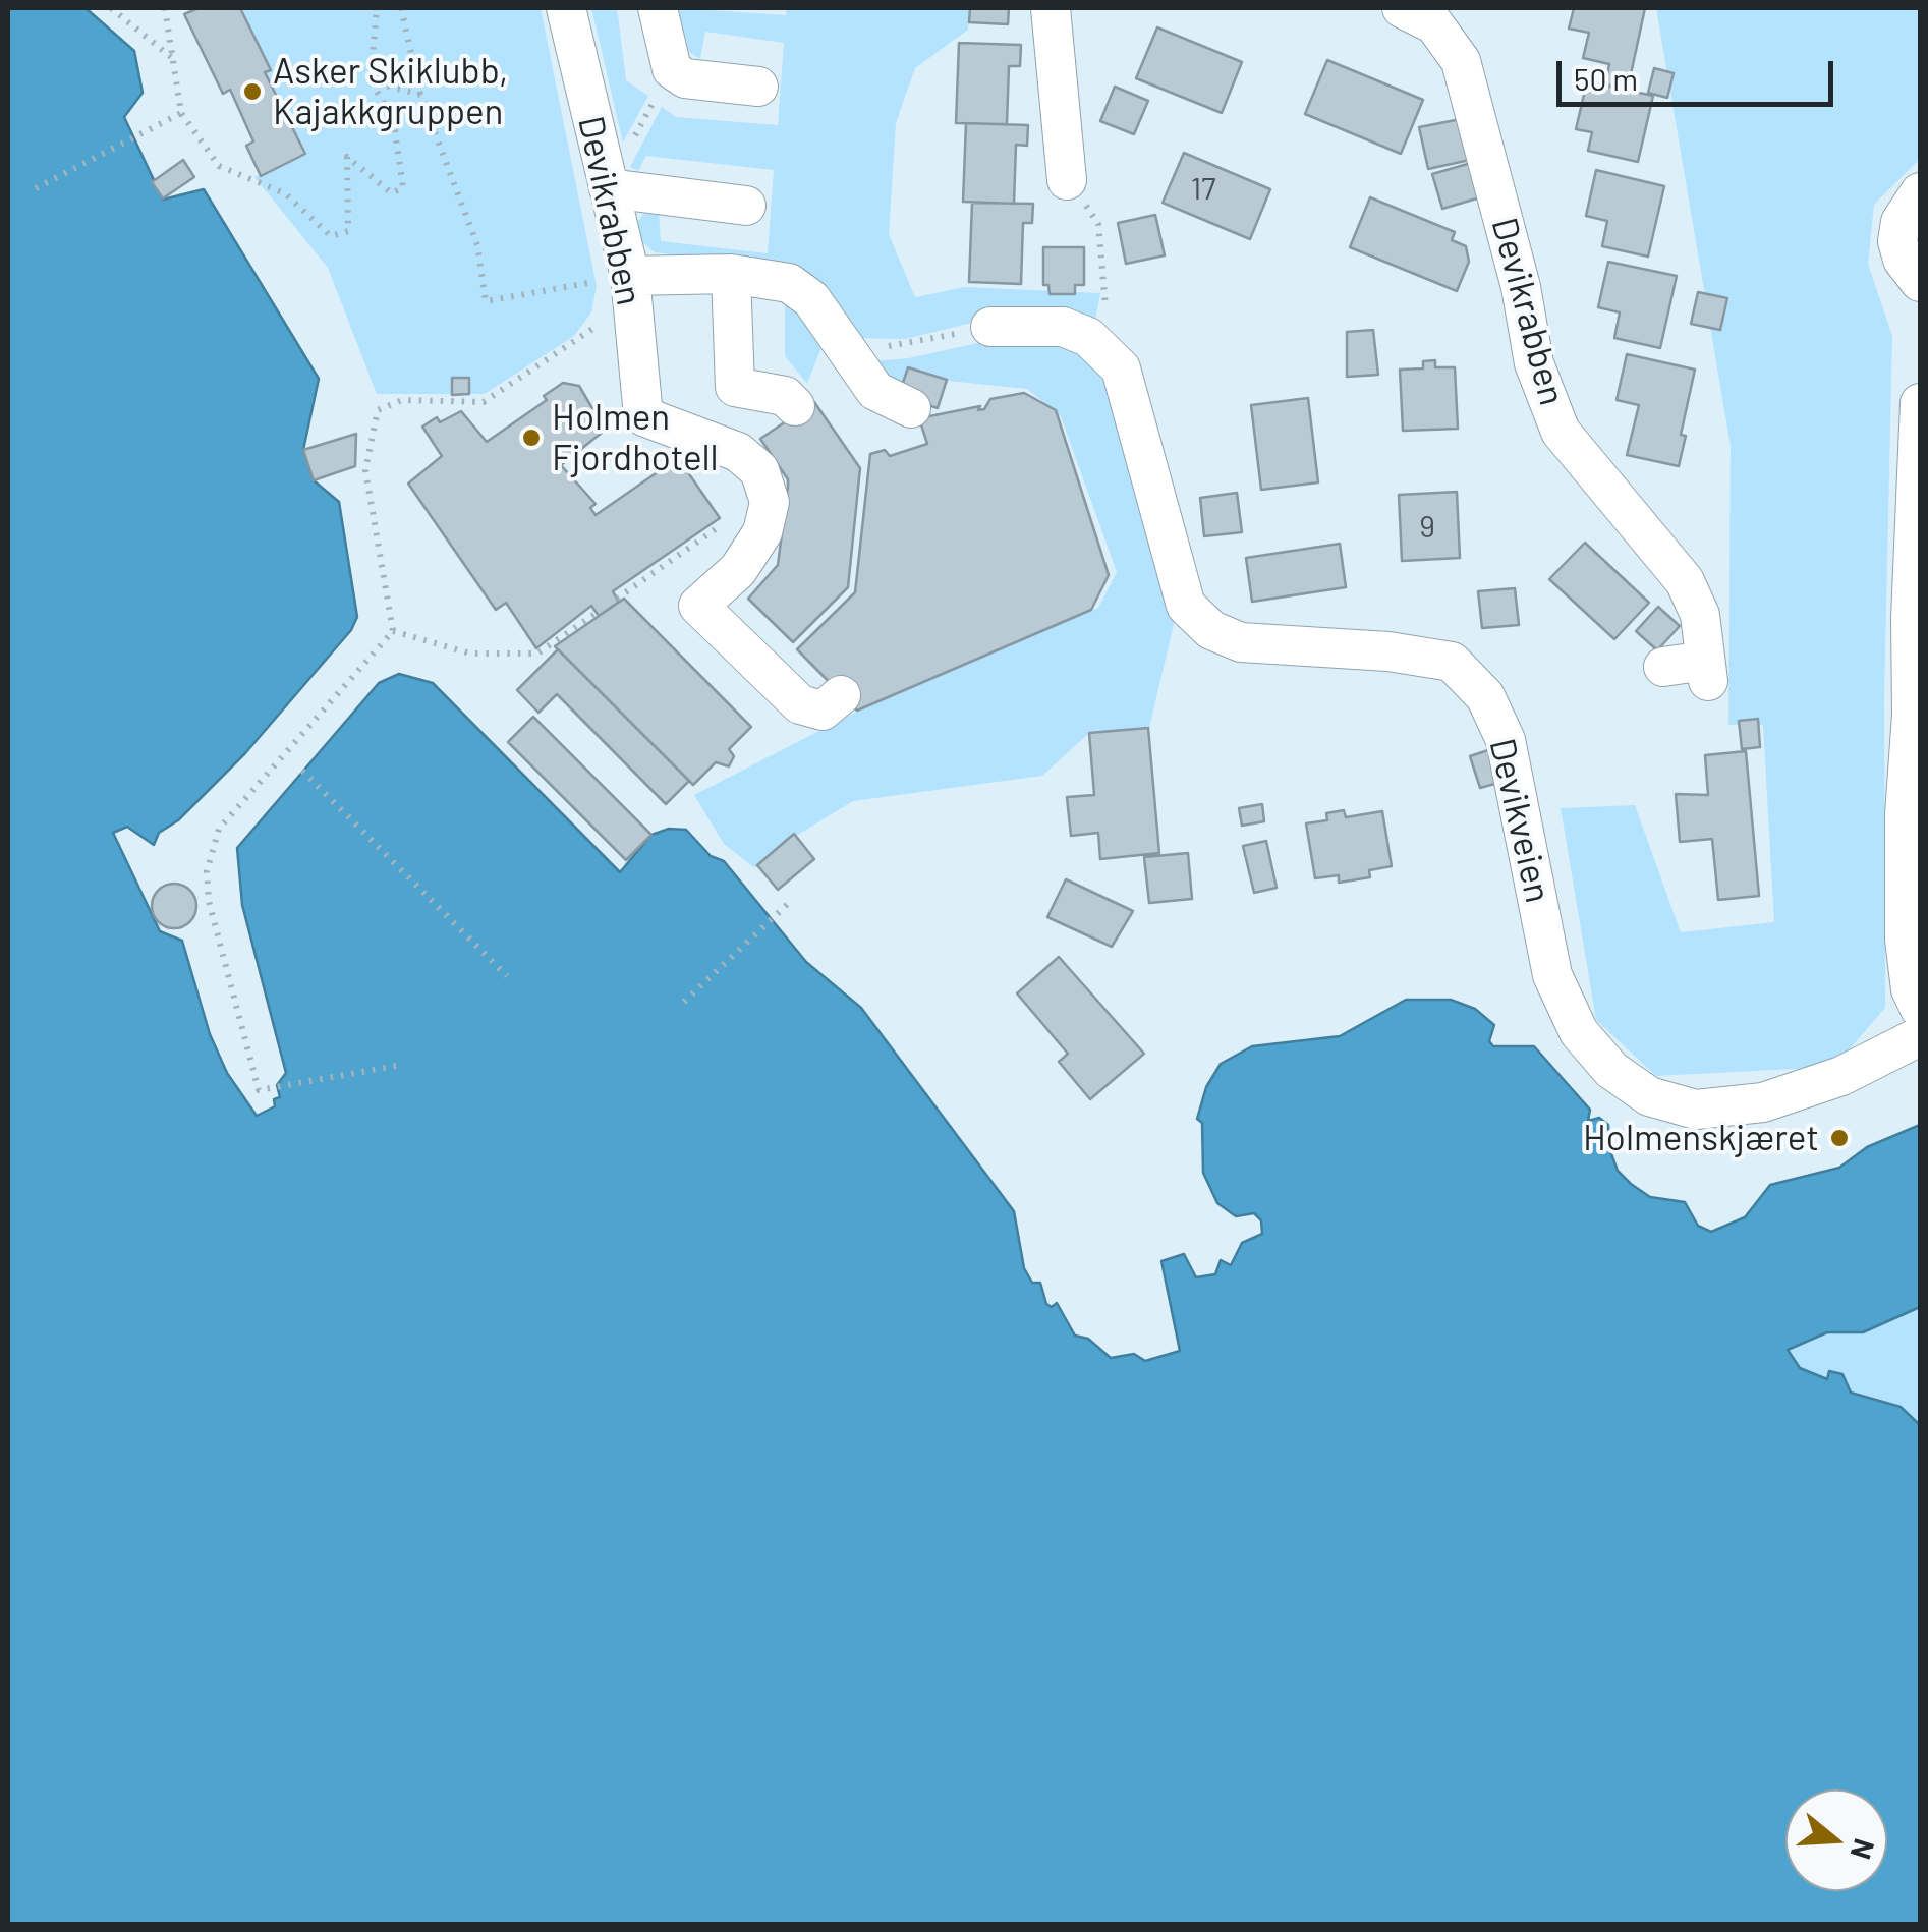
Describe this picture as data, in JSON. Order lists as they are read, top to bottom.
{
  "streets": {
    "street": ["Devikrabben", "Devikveien"]
  },
  "places": ["Asker Skiklubb, Kajakkgruppen", "Holmen Fjordhotell", "Holmenskjæret"],
  "house_numbers": ["17", "9"],
  "scale_bar": "50 m",
  "north": "right"
}
